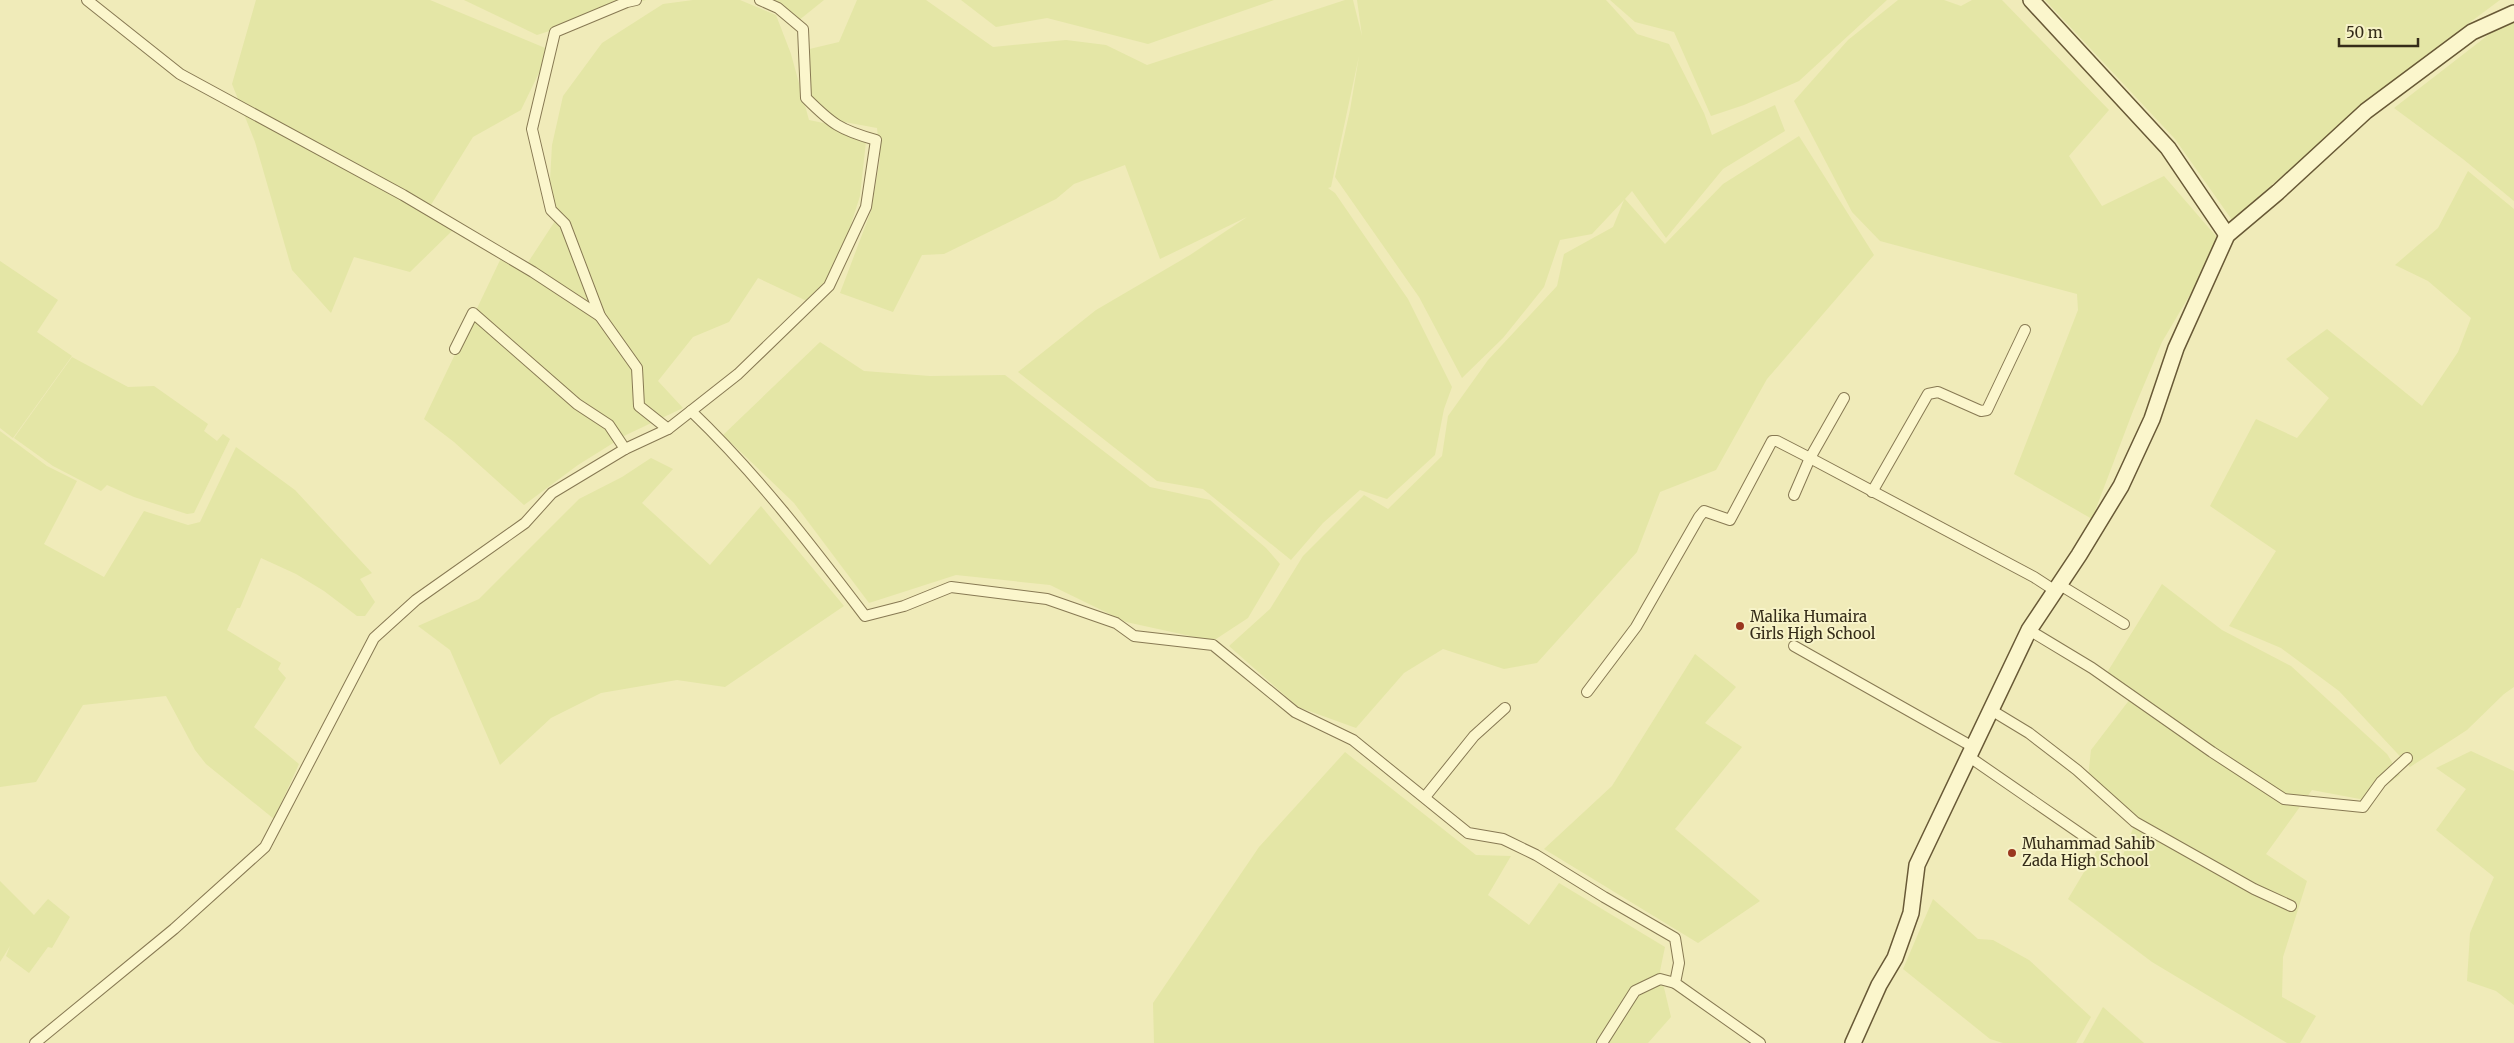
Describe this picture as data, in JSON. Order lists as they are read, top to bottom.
{
  "places": ["Malika Humaira Girls High School", "Muhammad Sahib Zada High School"],
  "scale_bar": "50 m"
}
